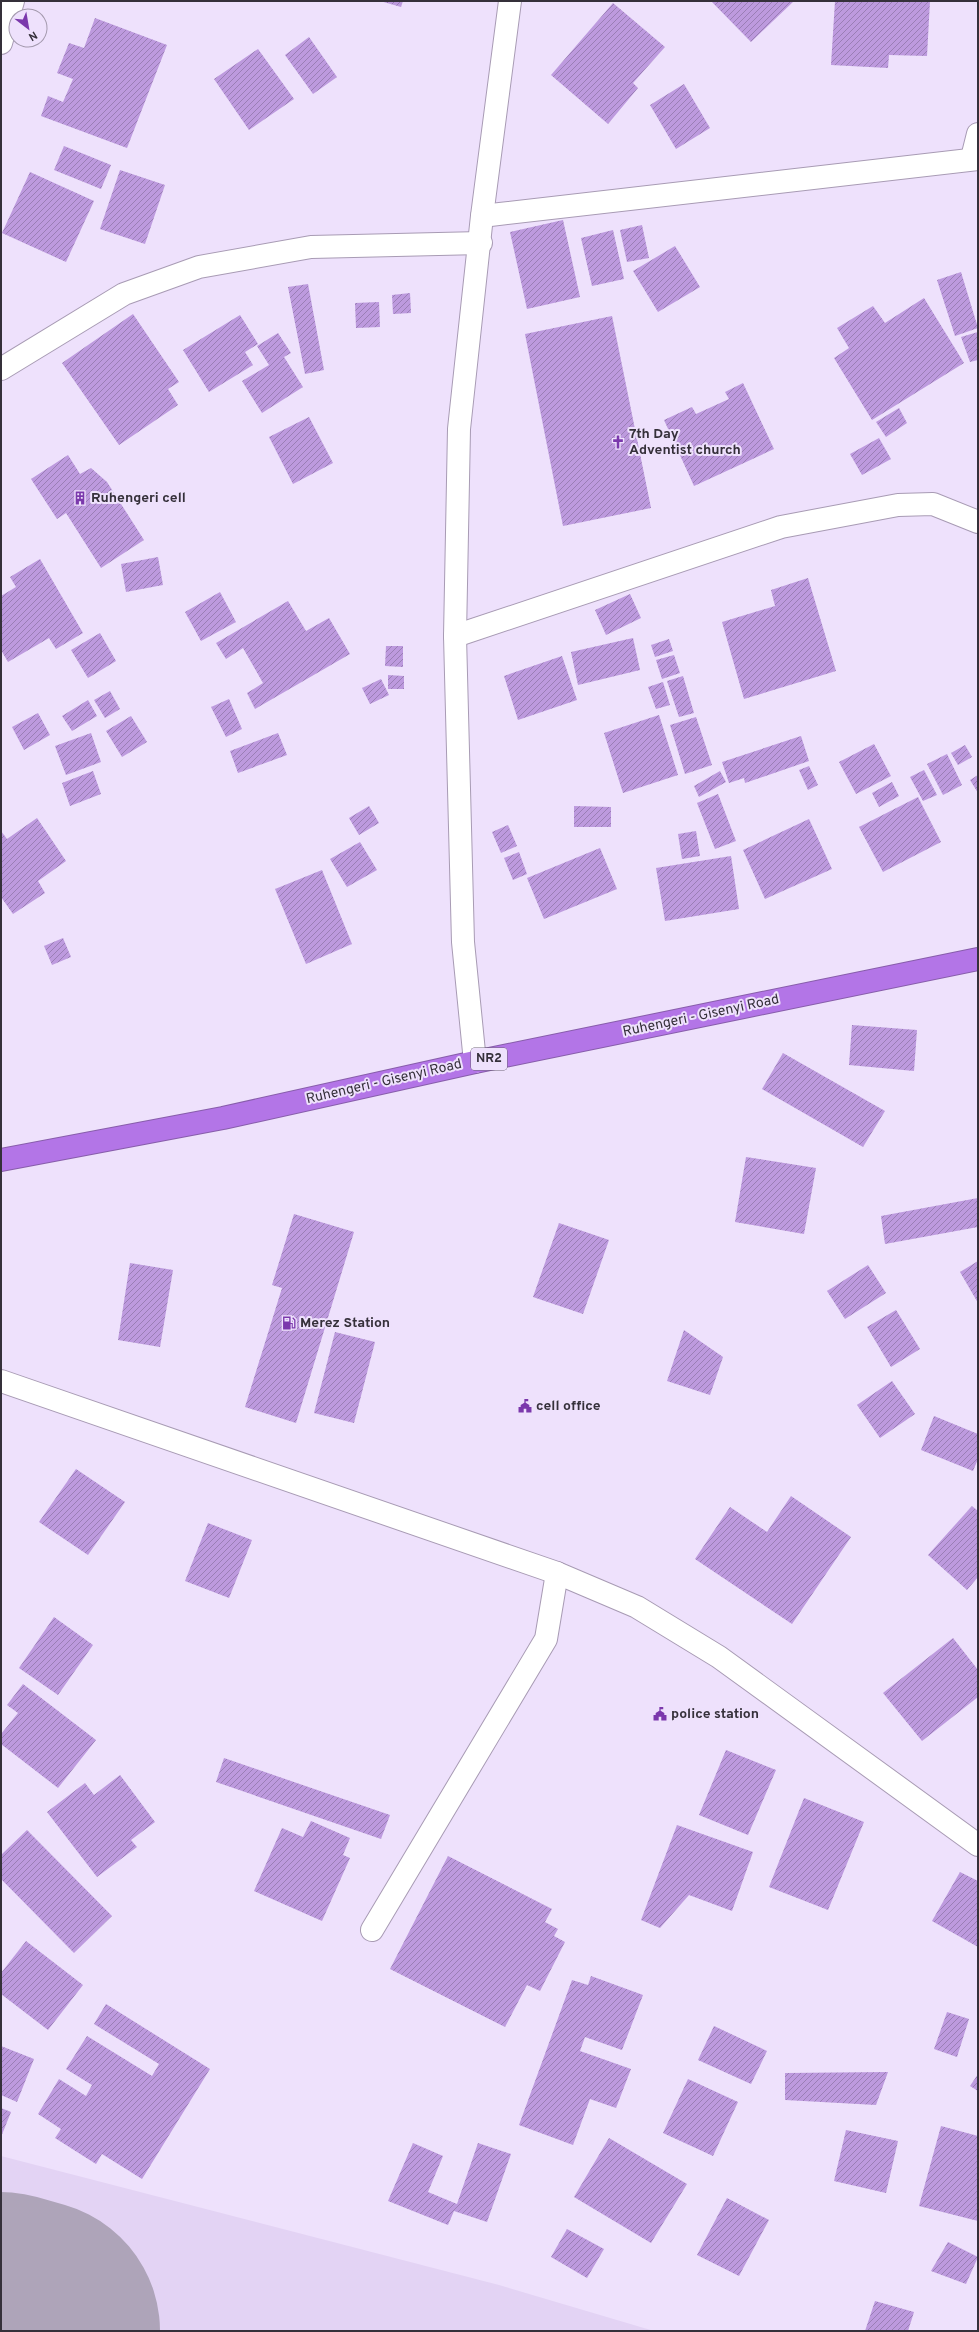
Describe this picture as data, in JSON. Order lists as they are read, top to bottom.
{
  "streets": {
    "highway": ["Ruhengeri - Gisenyi Road", "NR2"]
  },
  "places": {
    "church": ["7th Day Adventist church"],
    "building": ["Ruhengeri cell"],
    "fuel station": ["Merez Station"],
    "public building": ["cell office", "police station"]
  },
  "north": "bottom right"
}
